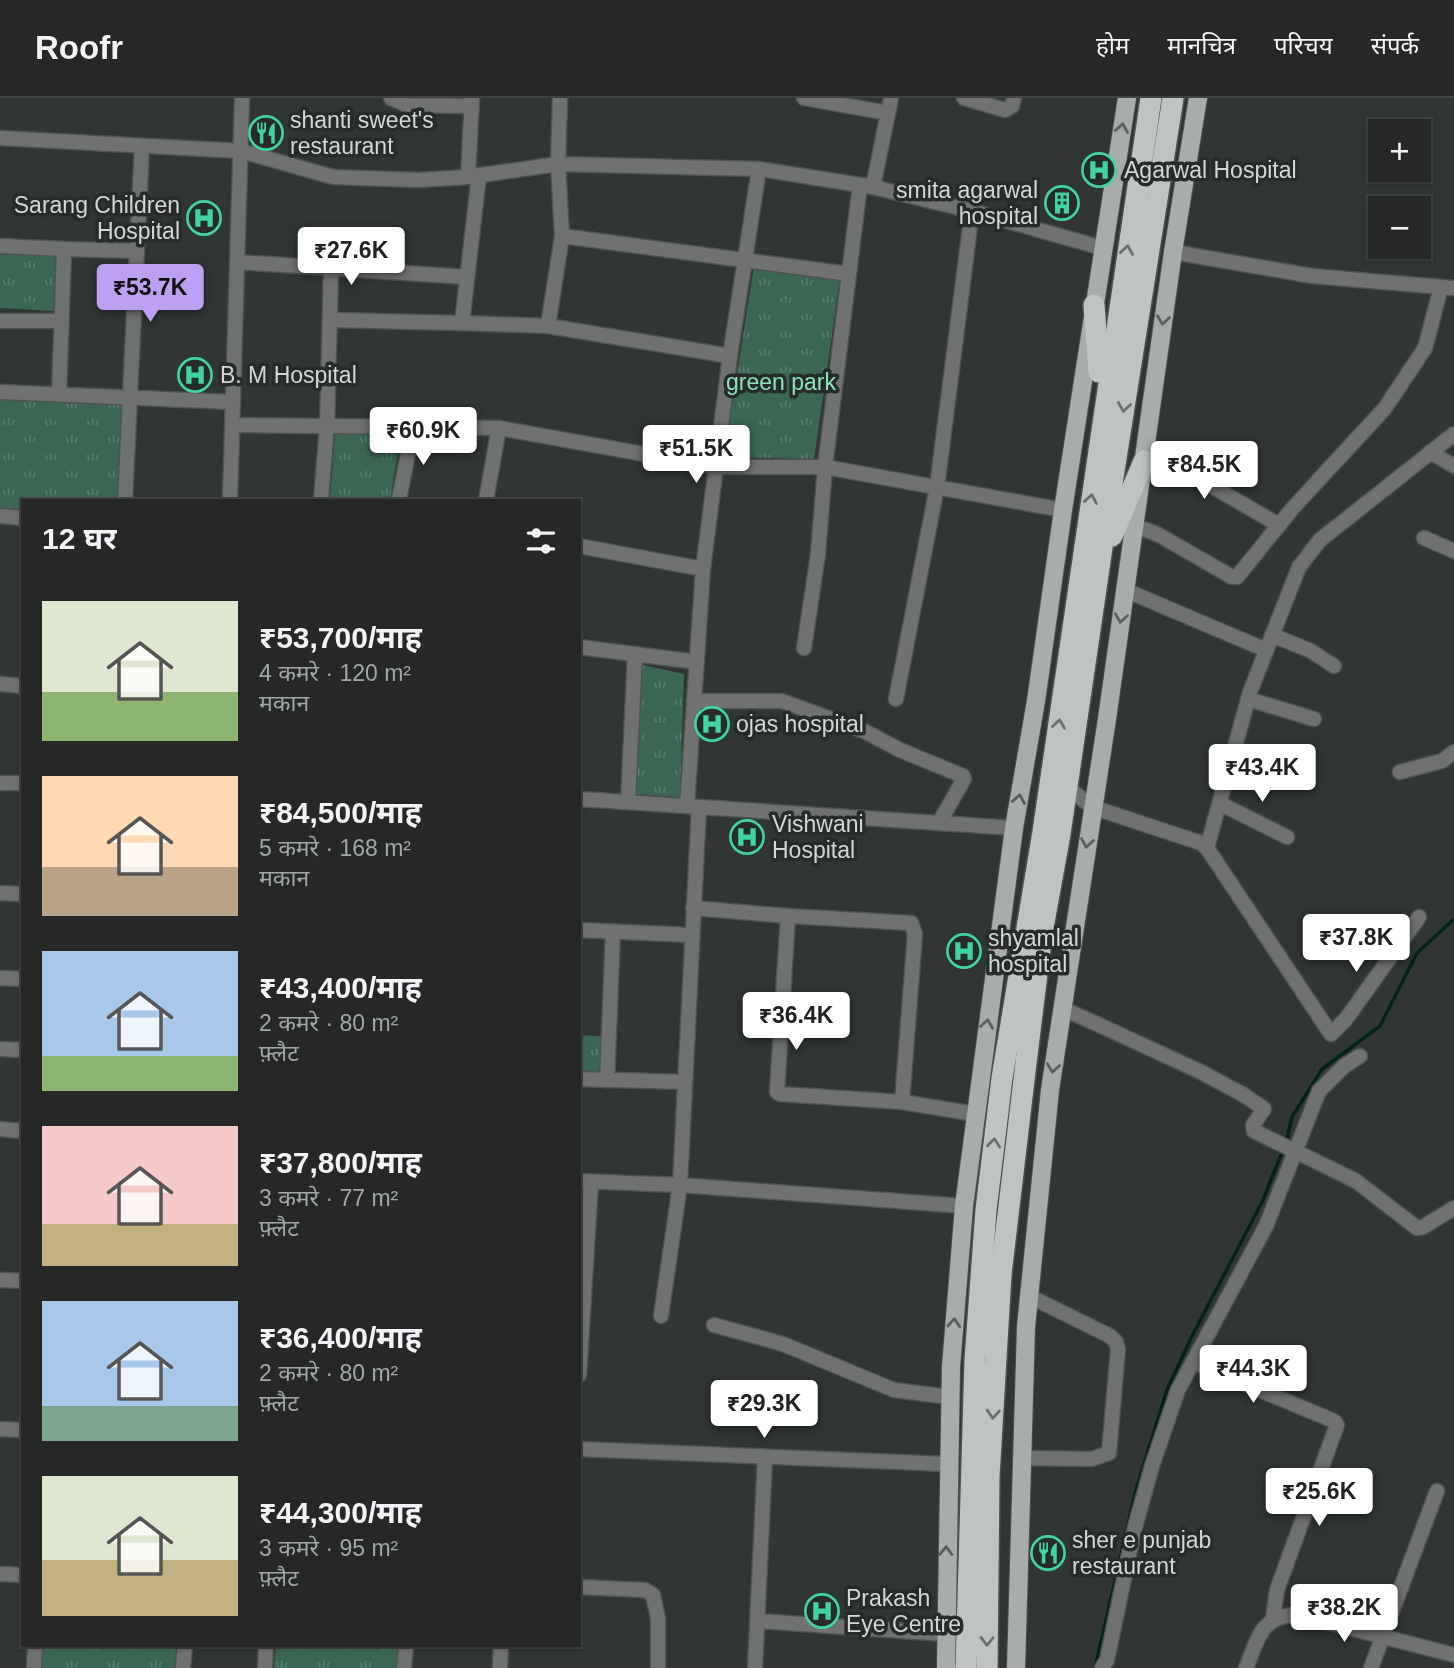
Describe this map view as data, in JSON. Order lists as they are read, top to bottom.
{
  "parks": ["green park"],
  "places": {
    "restaurant": ["shanti sweet's restaurant", "sher e punjab restaurant"],
    "hospital": [
      "Agarwal Hospital",
      "Sarang Children Hospital",
      "B. M Hospital",
      "ojas hospital",
      "Vishwani Hospital",
      "shyamlal hospital",
      "Prakash Eye Centre"
    ],
    "building": ["smita agarwal hospital"]
  },
  "page": {
    "header": "Roofr",
    "nav": [
      "होम",
      "मानचित्र",
      "परिचय",
      "संपर्क"
    ],
    "map_buttons": ["+", "−"],
    "price": [
      "₹27.6K",
      "₹53.7K",
      "₹60.9K",
      "₹51.5K",
      "₹84.5K",
      "₹43.4K",
      "₹37.8K",
      "₹36.4K",
      "₹44.3K",
      "₹29.3K",
      "₹25.6K",
      "₹38.2K"
    ],
    "heading": "12 घर",
    "list": [
      {
        "name": "₹53,700/माह",
        "note": "4 कमरे · 120 m² · मकान"
      },
      {
        "name": "₹84,500/माह",
        "note": "5 कमरे · 168 m² · मकान"
      },
      {
        "name": "₹43,400/माह",
        "note": "2 कमरे · 80 m² · फ़्लैट"
      },
      {
        "name": "₹37,800/माह",
        "note": "3 कमरे · 77 m² · फ़्लैट"
      },
      {
        "name": "₹36,400/माह",
        "note": "2 कमरे · 80 m² · फ़्लैट"
      },
      {
        "name": "₹44,300/माह",
        "note": "3 कमरे · 95 m² · फ़्लैट"
      }
    ]
  }
}
